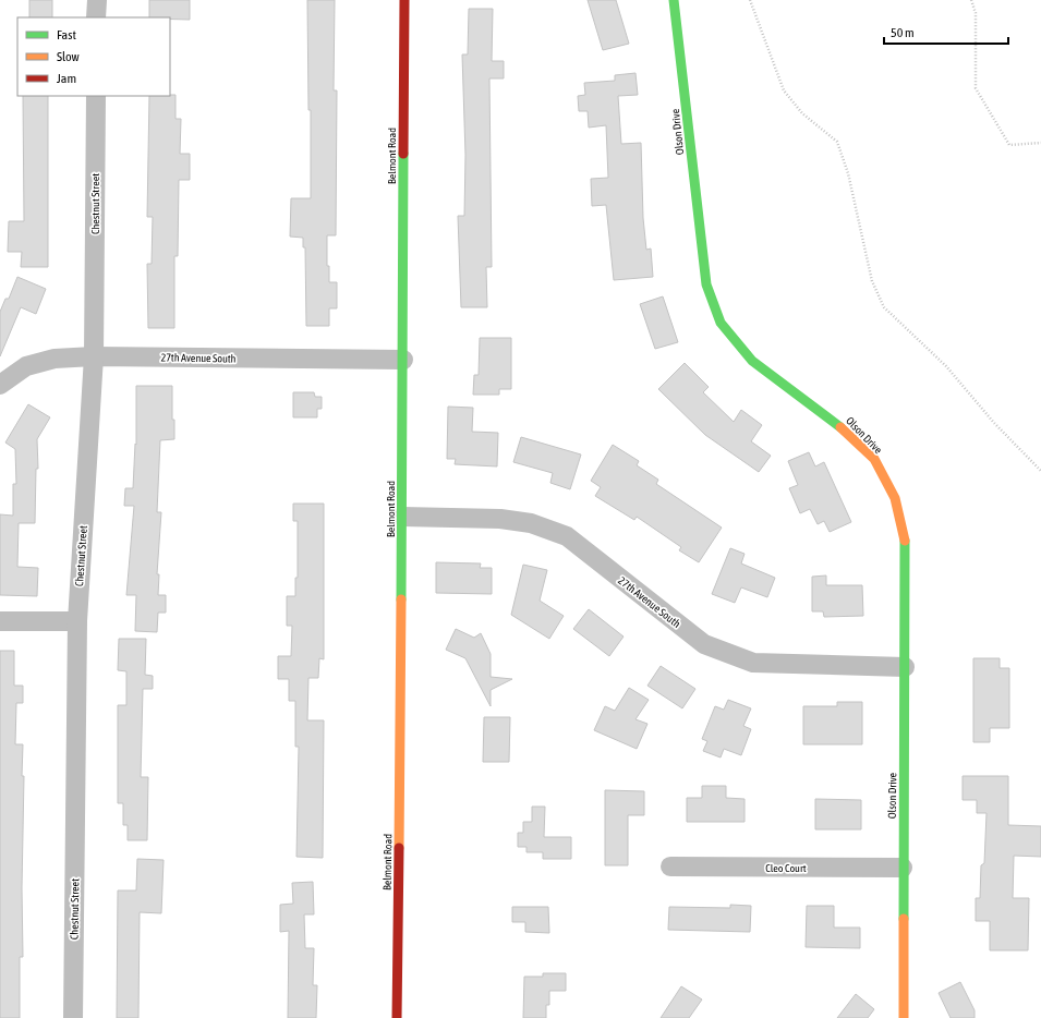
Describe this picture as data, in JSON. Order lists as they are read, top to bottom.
{
  "streets": {
    "street": [
      "Olson Drive",
      "Belmont Road",
      "Chestnut Street",
      "27th Avenue South",
      "Cleo Court"
    ]
  },
  "crossings": [
    ["Olson Drive", "27th Avenue South"],
    ["Olson Drive", "Cleo Court"],
    ["Belmont Road", "27th Avenue South"],
    ["Chestnut Street", "27th Avenue South"]
  ],
  "legend": ["Fast", "Slow", "Jam"],
  "scale_bar": "50 m"
}
